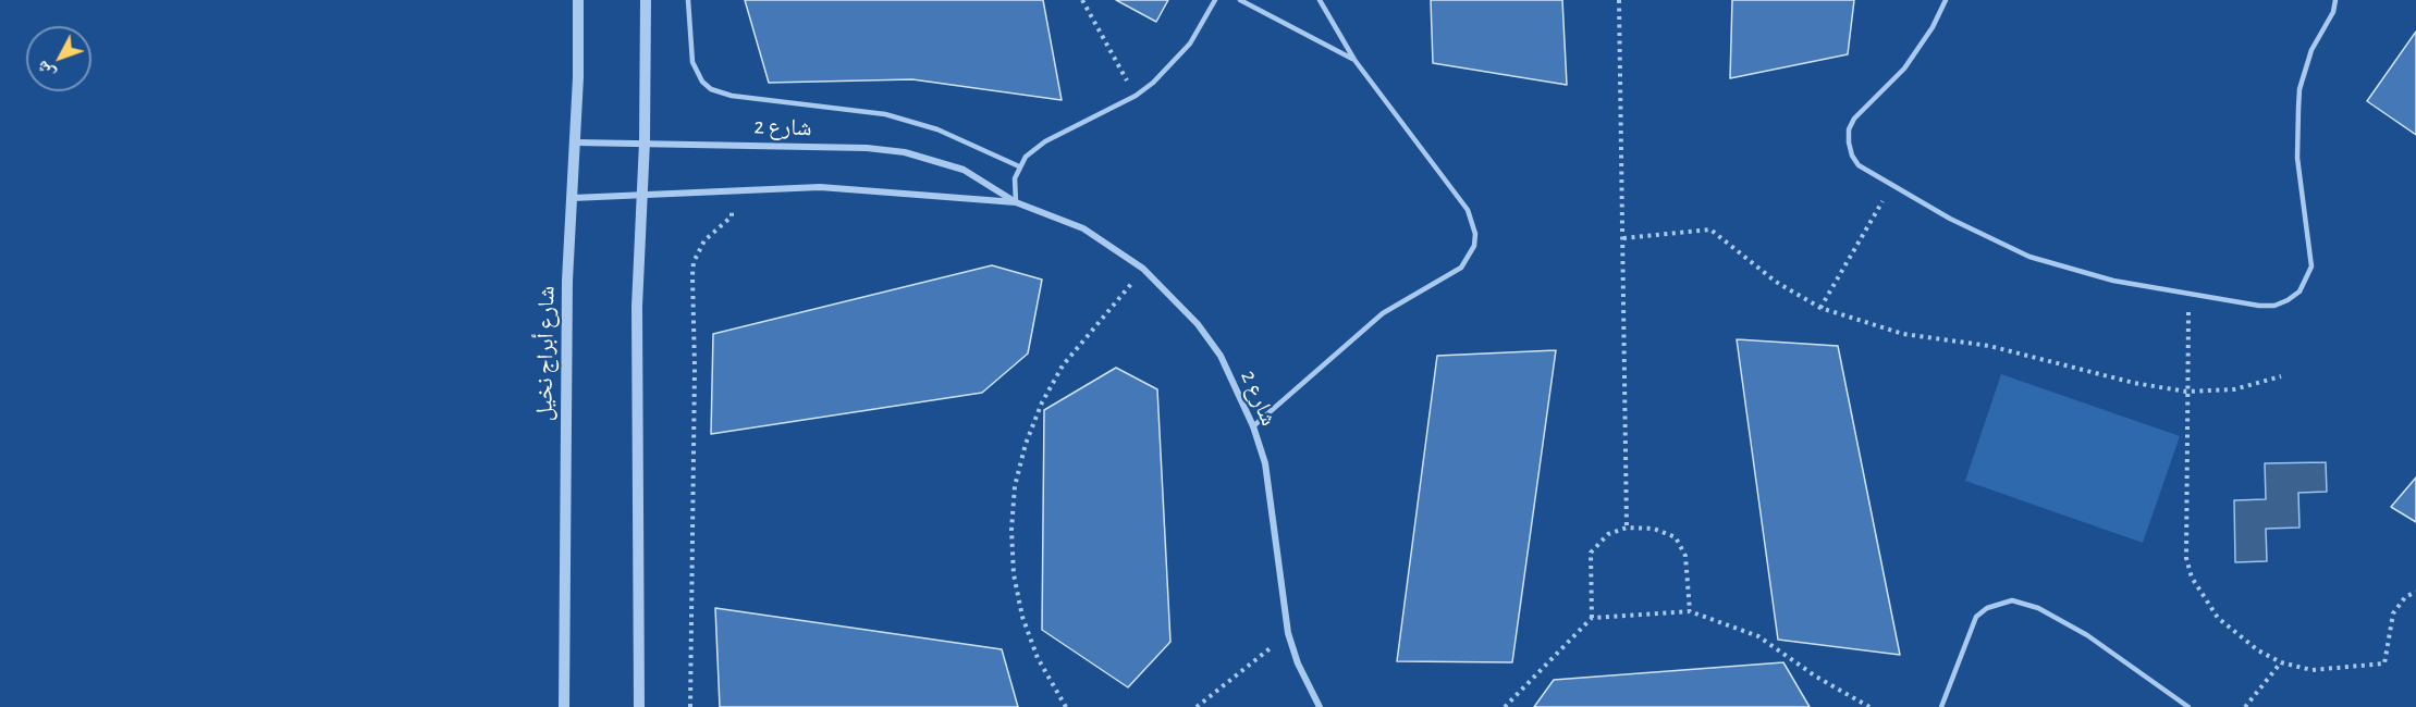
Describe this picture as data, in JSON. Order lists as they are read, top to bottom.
{
  "streets": {
    "street": ["شارع 2", "شارع أبراج نخيل"]
  },
  "crossings": [
    ["شارع 2", "شارع أبراج نخيل"]
  ],
  "north": "bottom left"
}
